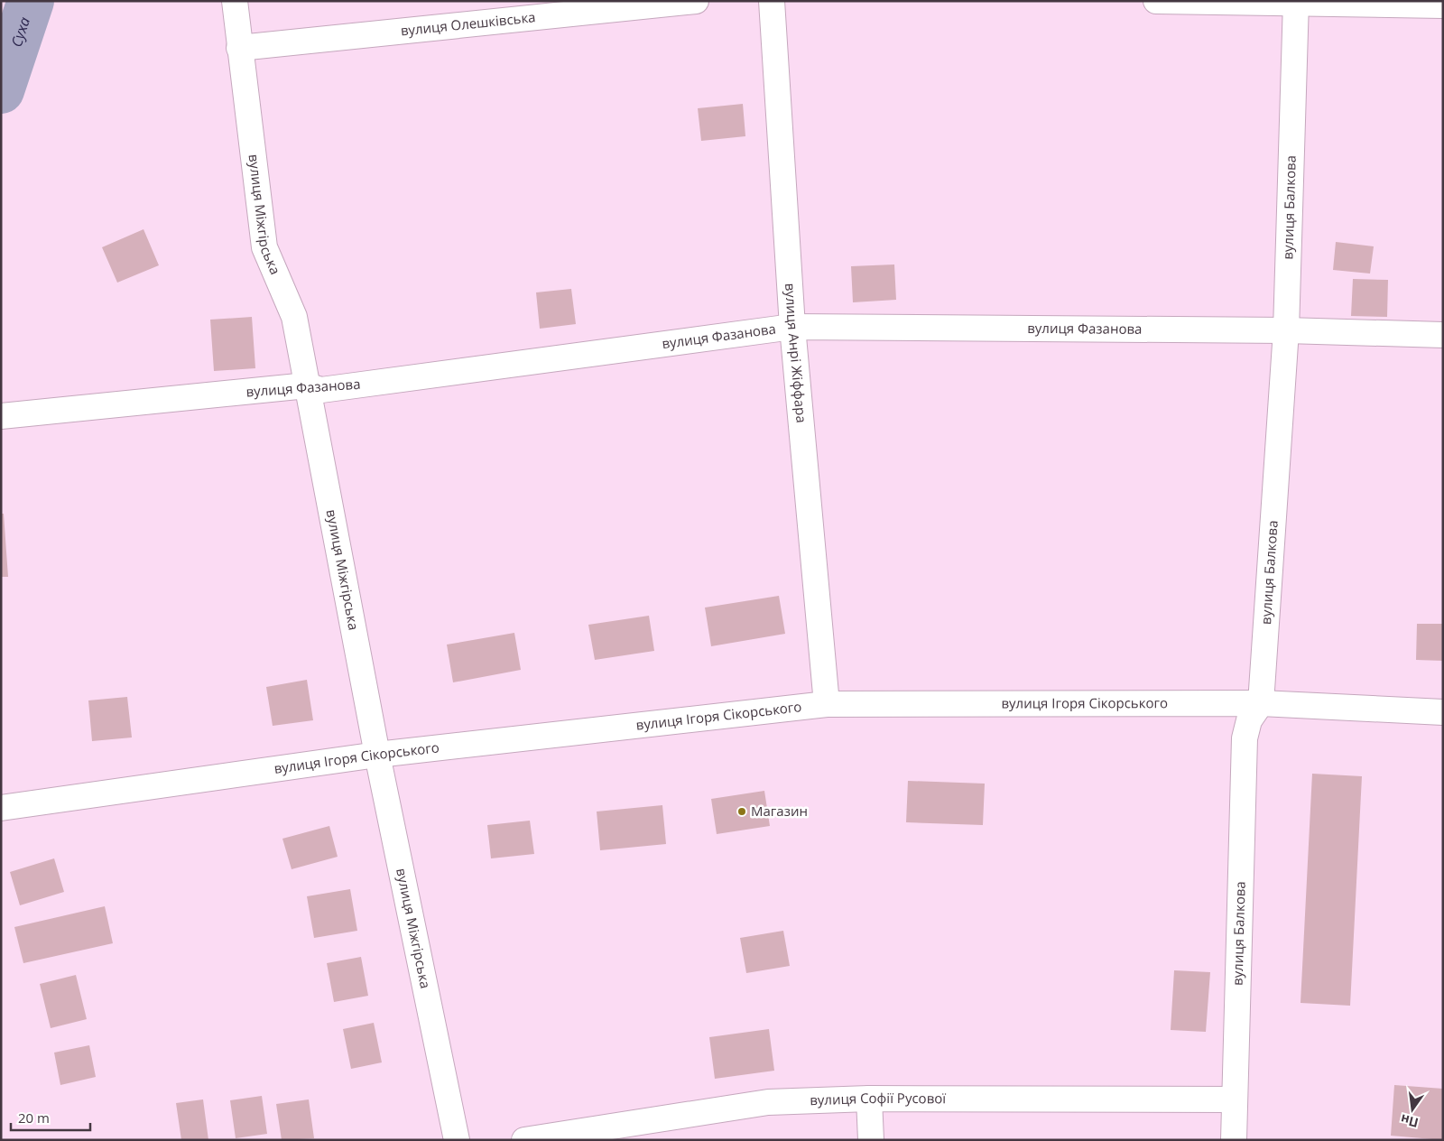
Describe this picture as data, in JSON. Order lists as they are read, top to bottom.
{
  "streets": {
    "street": [
      "вулиця Олешківська",
      "вулиця Балкова",
      "вулиця Міжгірська",
      "вулиця Фазанова",
      "вулиця Анрі Жіффара",
      "вулиця Ігоря Сікорського",
      "вулиця Софії Русової"
    ]
  },
  "crossings": [
    ["вулиця Олешківська", "вулиця Міжгірська"],
    ["вулиця Балкова", "вулиця Фазанова"],
    ["вулиця Балкова", "вулиця Ігоря Сікорського"],
    ["вулиця Балкова", "вулиця Софії Русової"],
    ["вулиця Міжгірська", "вулиця Фазанова"],
    ["вулиця Міжгірська", "вулиця Ігоря Сікорського"],
    ["вулиця Фазанова", "вулиця Анрі Жіффара"],
    ["вулиця Анрі Жіффара", "вулиця Ігоря Сікорського"]
  ],
  "water": ["Суха"],
  "places": ["Магазин"],
  "scale_bar": "20 m",
  "north": "bottom"
}
